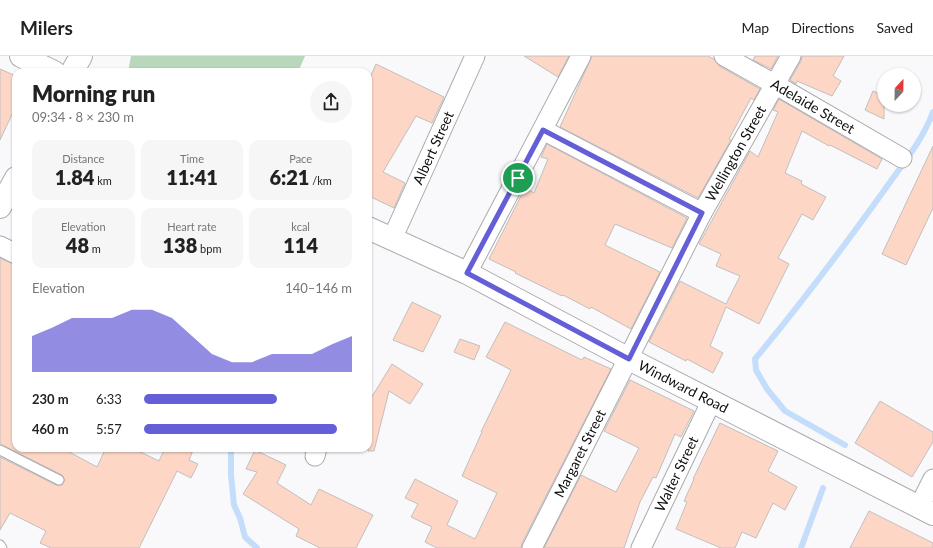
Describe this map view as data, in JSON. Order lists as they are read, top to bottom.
{
  "streets": {
    "main road": ["Windward Road"],
    "street": [
      "Adelaide Street",
      "Albert Street",
      "Wellington Street",
      "Margaret Street",
      "Walter Street"
    ]
  },
  "crossings": [
    ["Adelaide Street", "Wellington Street"],
    ["Albert Street", "Windward Road"],
    ["Wellington Street", "Windward Road"],
    ["Wellington Street", "Margaret Street"],
    ["Windward Road", "Margaret Street"],
    ["Windward Road", "Walter Street"]
  ],
  "north": "top",
  "page": {
    "header": "Milers",
    "nav": ["Map", "Directions", "Saved"],
    "heading": ["Morning run", "09:34 · 8 × 230 m"],
    "stats": [
      ["Distance", "1.84 km"],
      ["Time", "11:41"],
      ["Pace", "6:21 /km"],
      ["Elevation", "48 m"],
      ["Heart rate", "138 bpm"],
      ["kcal", "114"]
    ],
    "chart": ["Elevation", "140–146 m"],
    "list": [
      {
        "name": "230 m",
        "note": "6:33"
      },
      {
        "name": "460 m",
        "note": "5:57"
      }
    ]
  }
}
